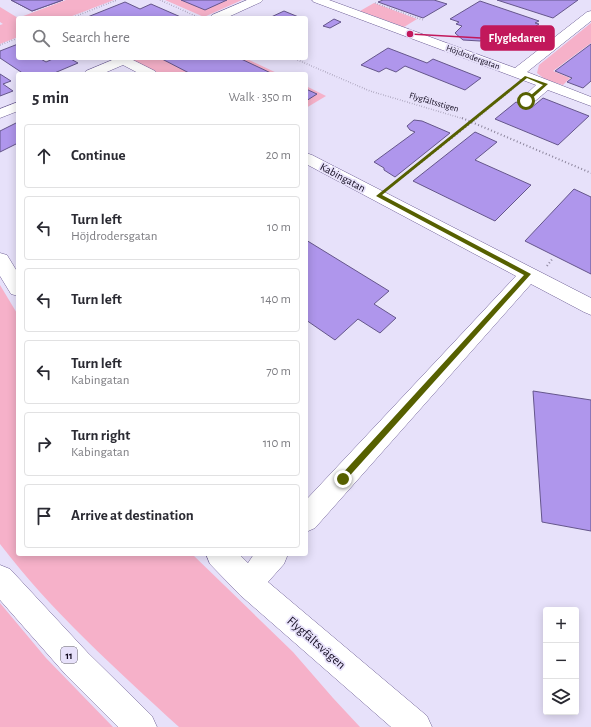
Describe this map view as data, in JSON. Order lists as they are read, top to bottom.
{
  "streets": {
    "main road": [
      "Höjdrodergatan",
      "Kabingatan",
      "Flygfältsvägen",
      "11"
    ],
    "path": ["Flygfältsstigen"]
  },
  "places": ["Flygledaren"],
  "page": {
    "search": "Search here",
    "heading": ["5 min", "Walk · 350 m"],
    "list": [
      ["Continue", "20 m"],
      ["Turn left", "Höjdrodersgatan", "10 m"],
      ["Turn left", "140 m"],
      ["Turn left", "Kabingatan", "70 m"],
      ["Turn right", "Kabingatan", "110 m"],
      "Arrive at destination"
    ],
    "map_buttons": ["+", "−"]
  }
}
